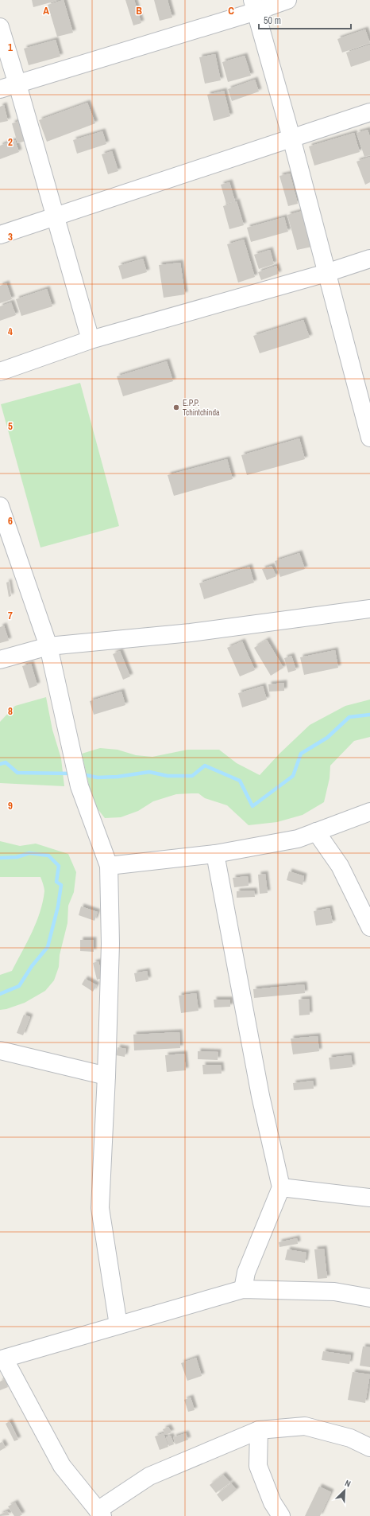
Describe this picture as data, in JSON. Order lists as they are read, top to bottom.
{
  "places": ["E.P.P. Tchintchinda"],
  "scale_bar": "50 m",
  "north": "top right",
  "grid": {
    "columns": ["A", "B", "C"],
    "rows": [
      "1",
      "2",
      "3",
      "4",
      "5",
      "6",
      "7",
      "8",
      "9"
    ]
  }
}
